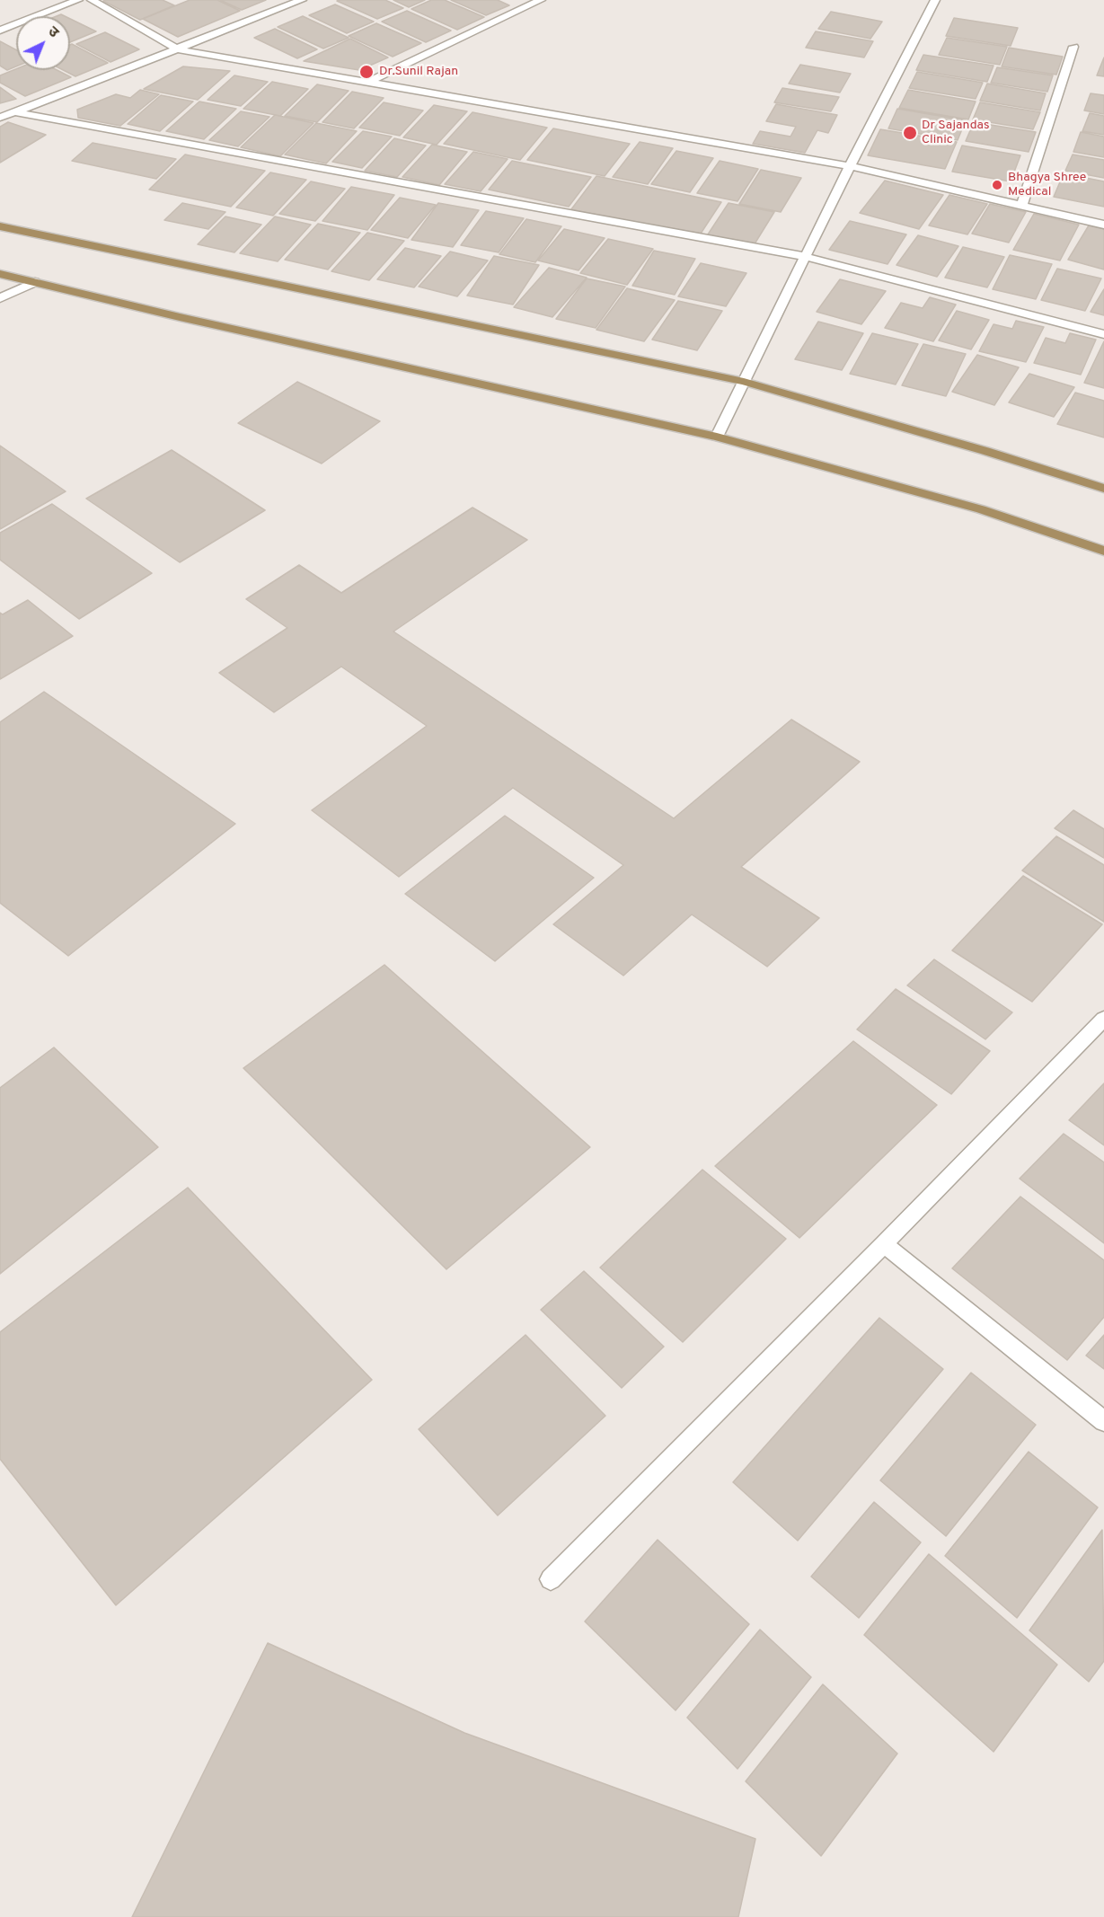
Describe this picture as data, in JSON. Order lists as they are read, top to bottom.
{
  "places": ["Dr.Sunil Rajan", "Dr Sajandas Clinic", "Bhagya Shree Medical"],
  "north": "top right"
}
